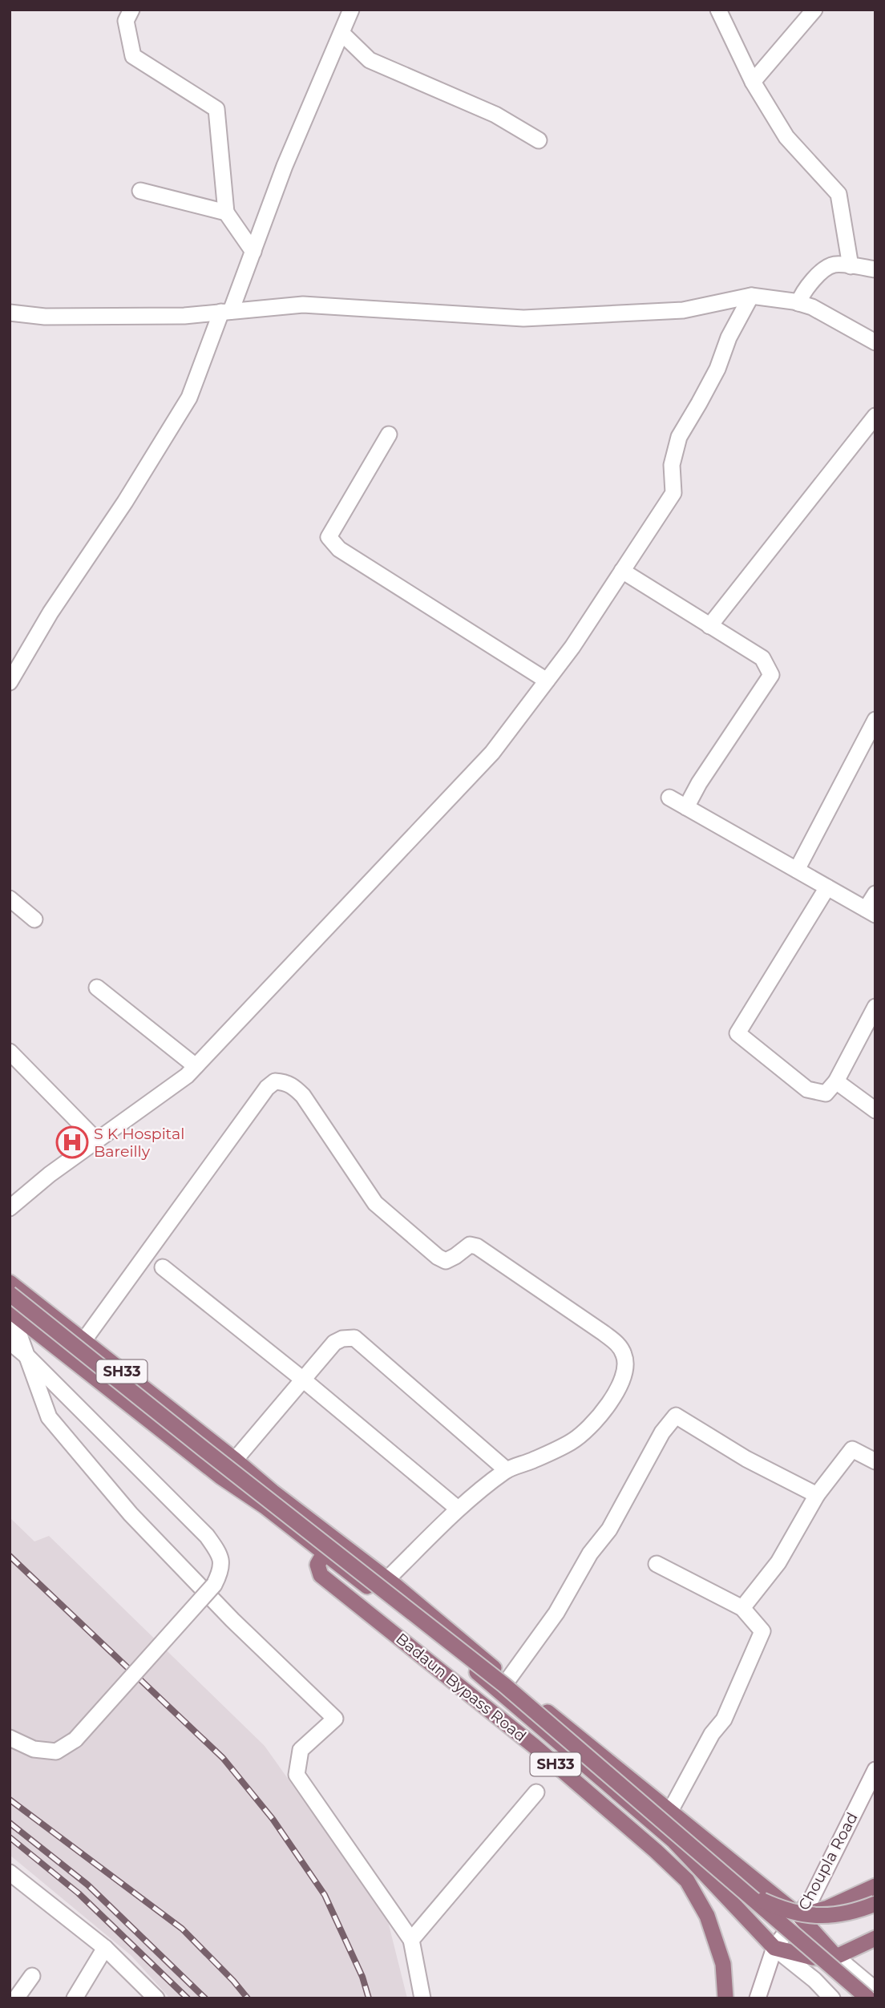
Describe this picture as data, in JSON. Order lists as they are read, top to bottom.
{
  "streets": {
    "main road": ["SH33", "Badaun Bypass Road"],
    "street": ["Choupla Road"]
  },
  "places": {
    "hospital": ["S K Hospital Bareilly"]
  }
}
